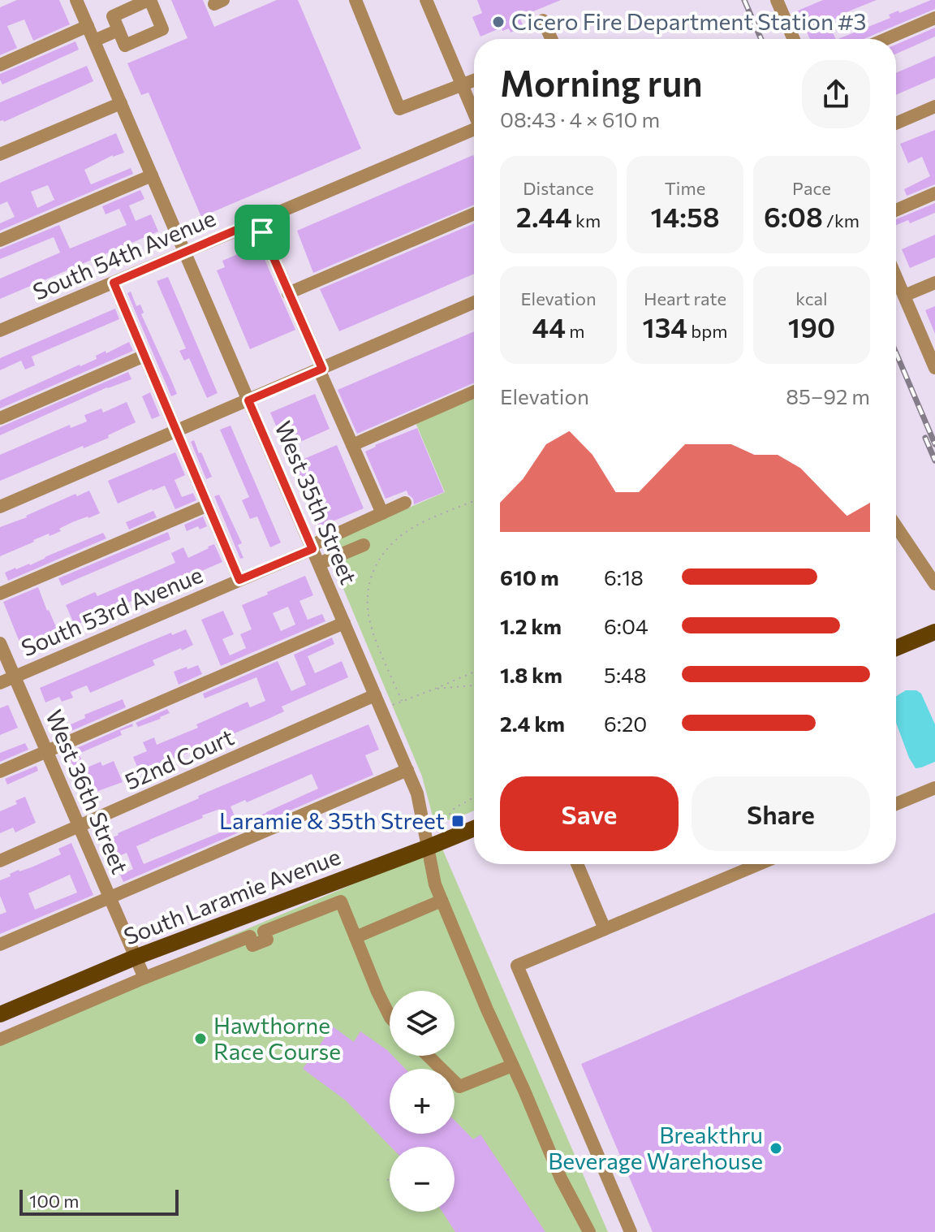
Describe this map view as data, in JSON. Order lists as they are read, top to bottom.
{
  "streets": {
    "main road": ["South Laramie Avenue"],
    "street": [
      "South 54th Avenue",
      "West 35th Street",
      "South 53rd Avenue",
      "52nd Court",
      "West 36th Street"
    ]
  },
  "crossings": [
    ["South 54th Avenue", "West 35th Street"],
    ["West 35th Street", "South 53rd Avenue"],
    ["West 35th Street", "52nd Court"],
    ["West 35th Street", "South Laramie Avenue"],
    ["South 53rd Avenue", "West 36th Street"],
    ["52nd Court", "West 36th Street"],
    ["West 36th Street", "South Laramie Avenue"]
  ],
  "places": {
    "other": ["Cicero Fire Department Station #3", "Hawthorne Race Course", "Breakthru Beverage Warehouse"],
    "transit": ["Laramie & 35th Street"]
  },
  "scale_bar": "100 m",
  "page": {
    "heading": ["Morning run", "08:43 · 4 × 610 m"],
    "stats": [
      ["Distance", "2.44 km"],
      ["Time", "14:58"],
      ["Pace", "6:08 /km"],
      ["Elevation", "44 m"],
      ["Heart rate", "134 bpm"],
      ["kcal", "190"]
    ],
    "chart": ["Elevation", "85–92 m"],
    "list": [
      {
        "name": "610 m",
        "note": "6:18"
      },
      {
        "name": "1.2 km",
        "note": "6:04"
      },
      {
        "name": "1.8 km",
        "note": "5:48"
      },
      {
        "name": "2.4 km",
        "note": "6:20"
      }
    ],
    "buttons": ["Save", "Share"],
    "map_buttons": ["+", "−"],
    "scale": "100 m"
  }
}
